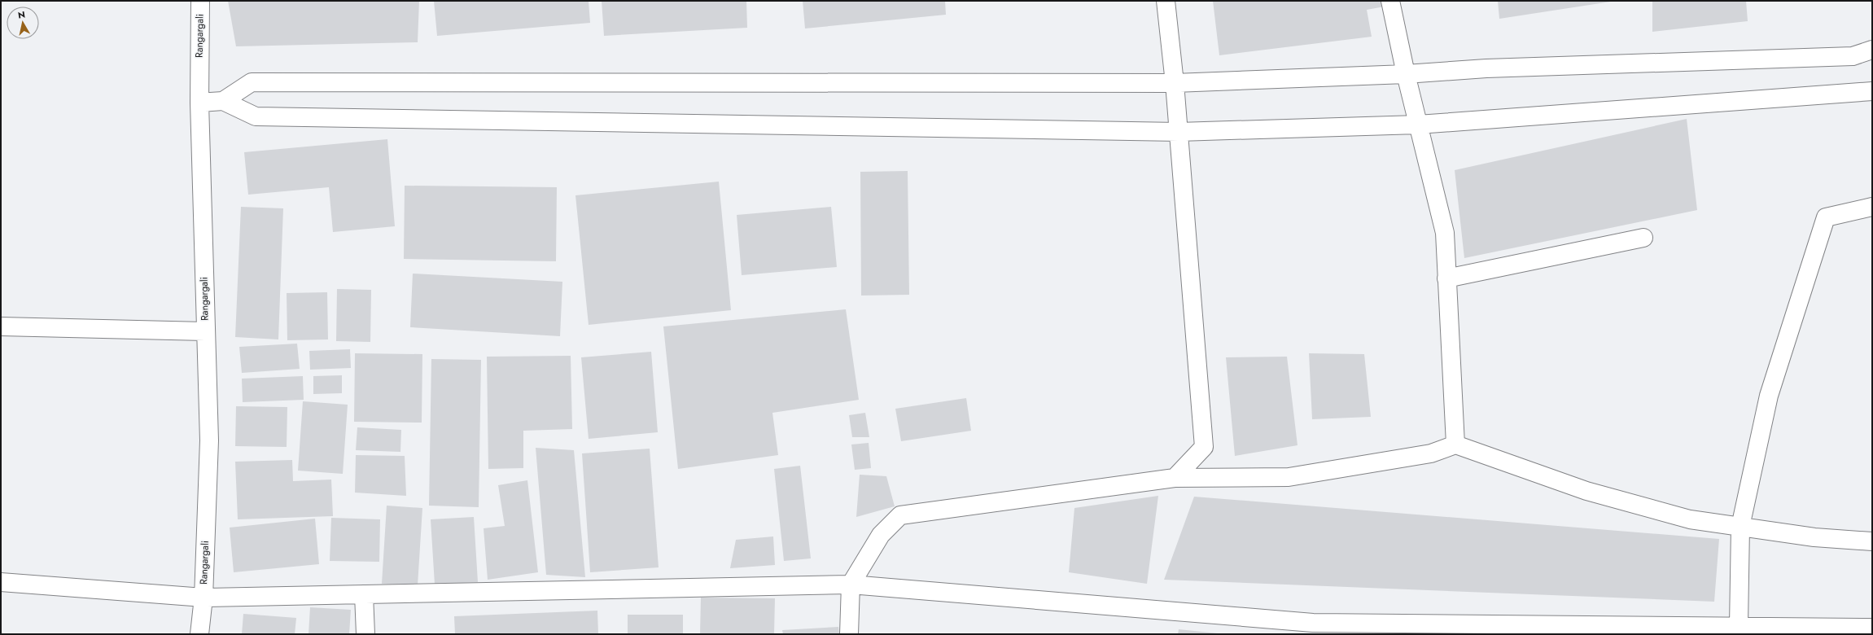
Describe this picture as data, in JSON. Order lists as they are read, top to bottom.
{
  "streets": {
    "street": ["Rangargali"]
  },
  "north": "top"
}
